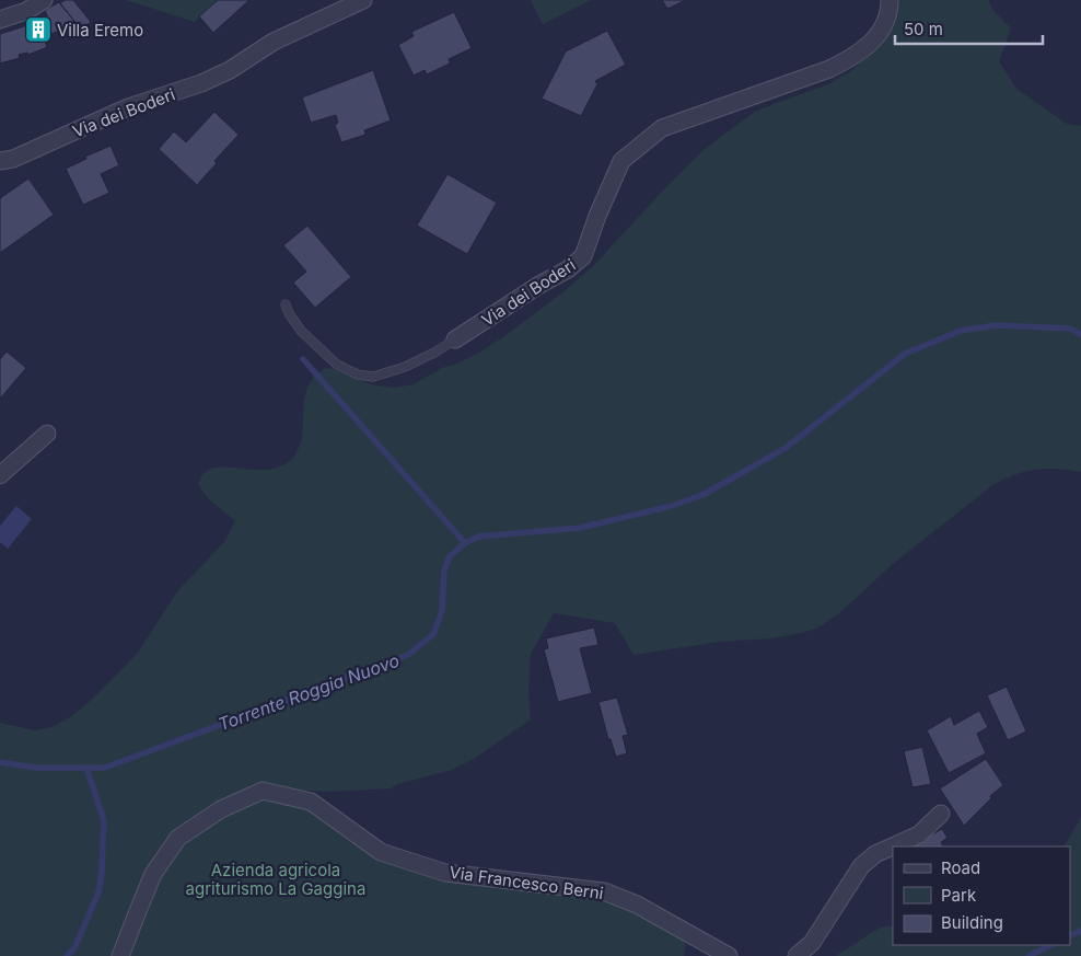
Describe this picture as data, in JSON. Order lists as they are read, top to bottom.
{
  "streets": {
    "street": ["Via dei Boderi", "Via Francesco Berni"]
  },
  "water": ["Torrente Roggia Nuovo"],
  "parks": ["Azienda agricola agriturismo La Gaggina"],
  "places": {
    "building": ["Villa Eremo"]
  },
  "legend": ["Road", "Park", "Building"],
  "scale_bar": "50 m"
}
